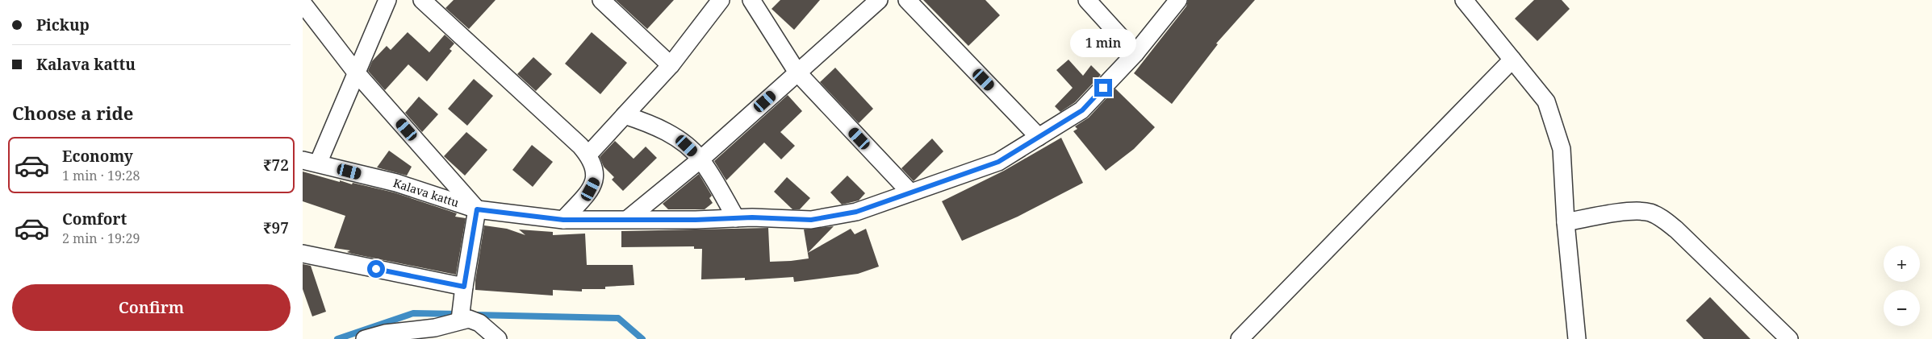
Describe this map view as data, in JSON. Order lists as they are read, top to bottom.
{
  "streets": {
    "street": ["Kalava kattu"]
  },
  "page": {
    "banner": ["Pickup", "Kalava kattu"],
    "bubble": "1 min",
    "heading": "Choose a ride",
    "list": [
      {
        "name": "Economy",
        "note": "1 min · 19:28",
        "value": "₹72"
      },
      {
        "name": "Comfort",
        "note": "2 min · 19:29",
        "value": "₹97"
      }
    ],
    "map_buttons": ["+", "−"],
    "buttons": "Confirm"
  }
}
